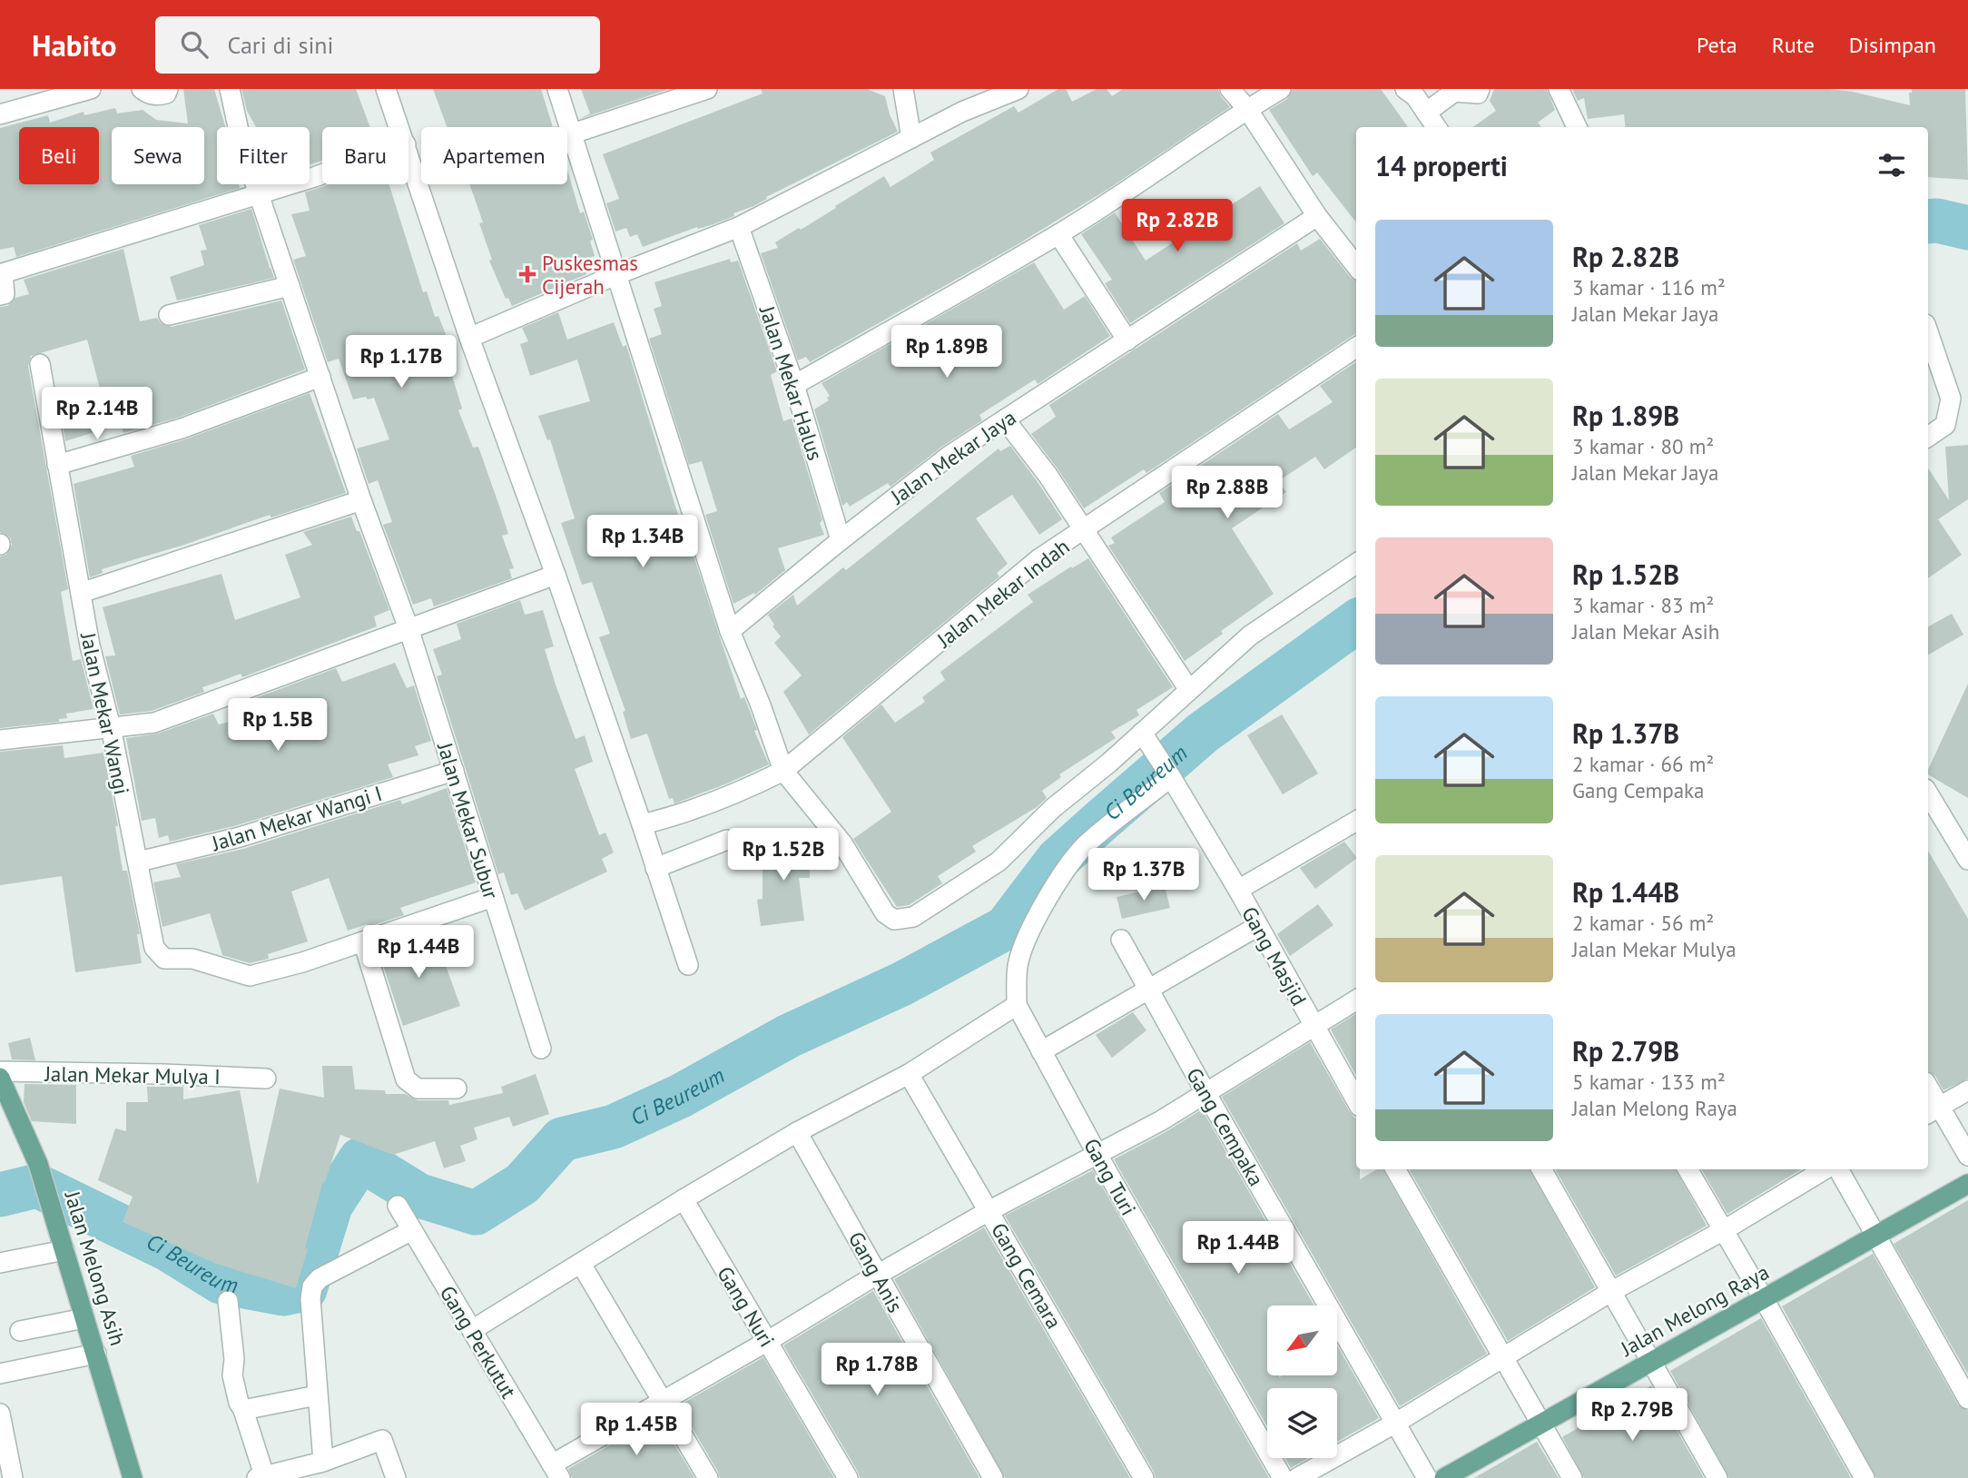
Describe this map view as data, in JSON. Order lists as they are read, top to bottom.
{
  "streets": {
    "main road": ["Jalan Melong Asih", "Jalan Melong Raya"],
    "street": [
      "Jalan Mekar Halus",
      "Jalan Mekar Jaya",
      "Jalan Mekar Indah",
      "Jalan Mekar Wangi",
      "Jalan Mekar Wangi I",
      "Jalan Mekar Subur",
      "Gang Masjid",
      "Jalan Mekar Mulya I",
      "Gang Cempaka",
      "Gang Turi",
      "Gang Anis",
      "Gang Cemara",
      "Gang Nuri",
      "Gang Perkutut"
    ]
  },
  "crossings": [
    ["Jalan Mekar Halus", "Jalan Mekar Jaya"],
    ["Jalan Mekar Wangi", "Jalan Mekar Wangi I"],
    ["Jalan Mekar Wangi I", "Jalan Mekar Subur"]
  ],
  "water": ["Ci Beureum"],
  "places": {
    "health": ["Puskesmas Cijerah"]
  },
  "north": "bottom left",
  "page": {
    "header": "Habito",
    "search": "Cari di sini",
    "nav": ["Peta", "Rute", "Disimpan"],
    "chip": [
      "Beli",
      "Sewa",
      "Filter",
      "Baru",
      "Apartemen"
    ],
    "heading": "14 properti",
    "price": [
      "Rp 2.82B",
      "Rp 1.89B",
      "Rp 1.17B",
      "Rp 2.14B",
      "Rp 2.88B",
      "Rp 1.34B",
      "Rp 1.5B",
      "Rp 1.52B",
      "Rp 1.37B",
      "Rp 1.44B",
      "Rp 1.44B",
      "Rp 1.78B",
      "Rp 2.79B",
      "Rp 1.45B"
    ],
    "list": [
      {
        "name": "Rp 2.82B",
        "note": "3 kamar · 116 m² · Jalan Mekar Jaya"
      },
      {
        "name": "Rp 1.89B",
        "note": "3 kamar · 80 m² · Jalan Mekar Jaya"
      },
      {
        "name": "Rp 1.52B",
        "note": "3 kamar · 83 m² · Jalan Mekar Asih"
      },
      {
        "name": "Rp 1.37B",
        "note": "2 kamar · 66 m² · Gang Cempaka"
      },
      {
        "name": "Rp 1.44B",
        "note": "2 kamar · 56 m² · Jalan Mekar Mulya"
      },
      {
        "name": "Rp 2.79B",
        "note": "5 kamar · 133 m² · Jalan Melong Raya"
      }
    ]
  }
}
